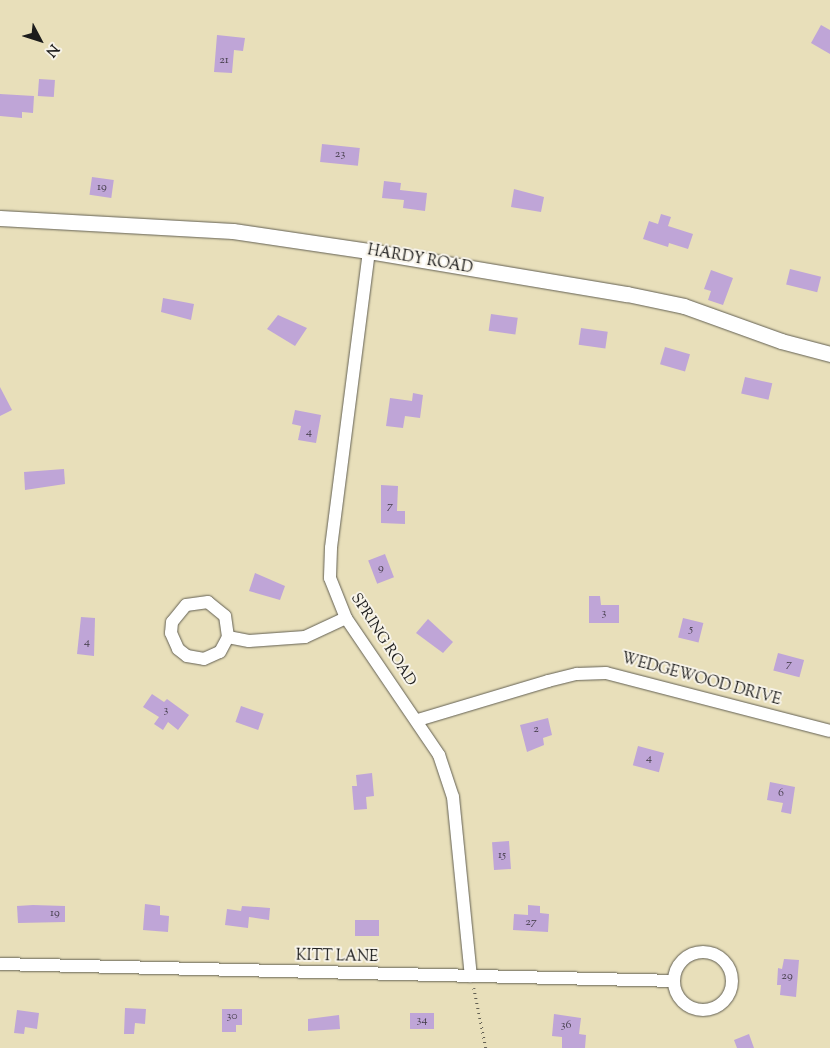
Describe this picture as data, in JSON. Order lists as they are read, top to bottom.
{
  "streets": {
    "street": [
      "HARDY ROAD",
      "SPRING ROAD",
      "WEDGEWOOD DRIVE",
      "KITT LANE"
    ]
  },
  "crossings": [
    ["HARDY ROAD", "SPRING ROAD"],
    ["SPRING ROAD", "WEDGEWOOD DRIVE"],
    ["SPRING ROAD", "KITT LANE"]
  ],
  "house_numbers": [
    "21",
    "23",
    "19",
    "4",
    "7",
    "9",
    "3",
    "5",
    "4",
    "7",
    "3",
    "2",
    "4",
    "6",
    "15",
    "19",
    "27",
    "29",
    "30",
    "34",
    "36"
  ],
  "north": "bottom right"
}
